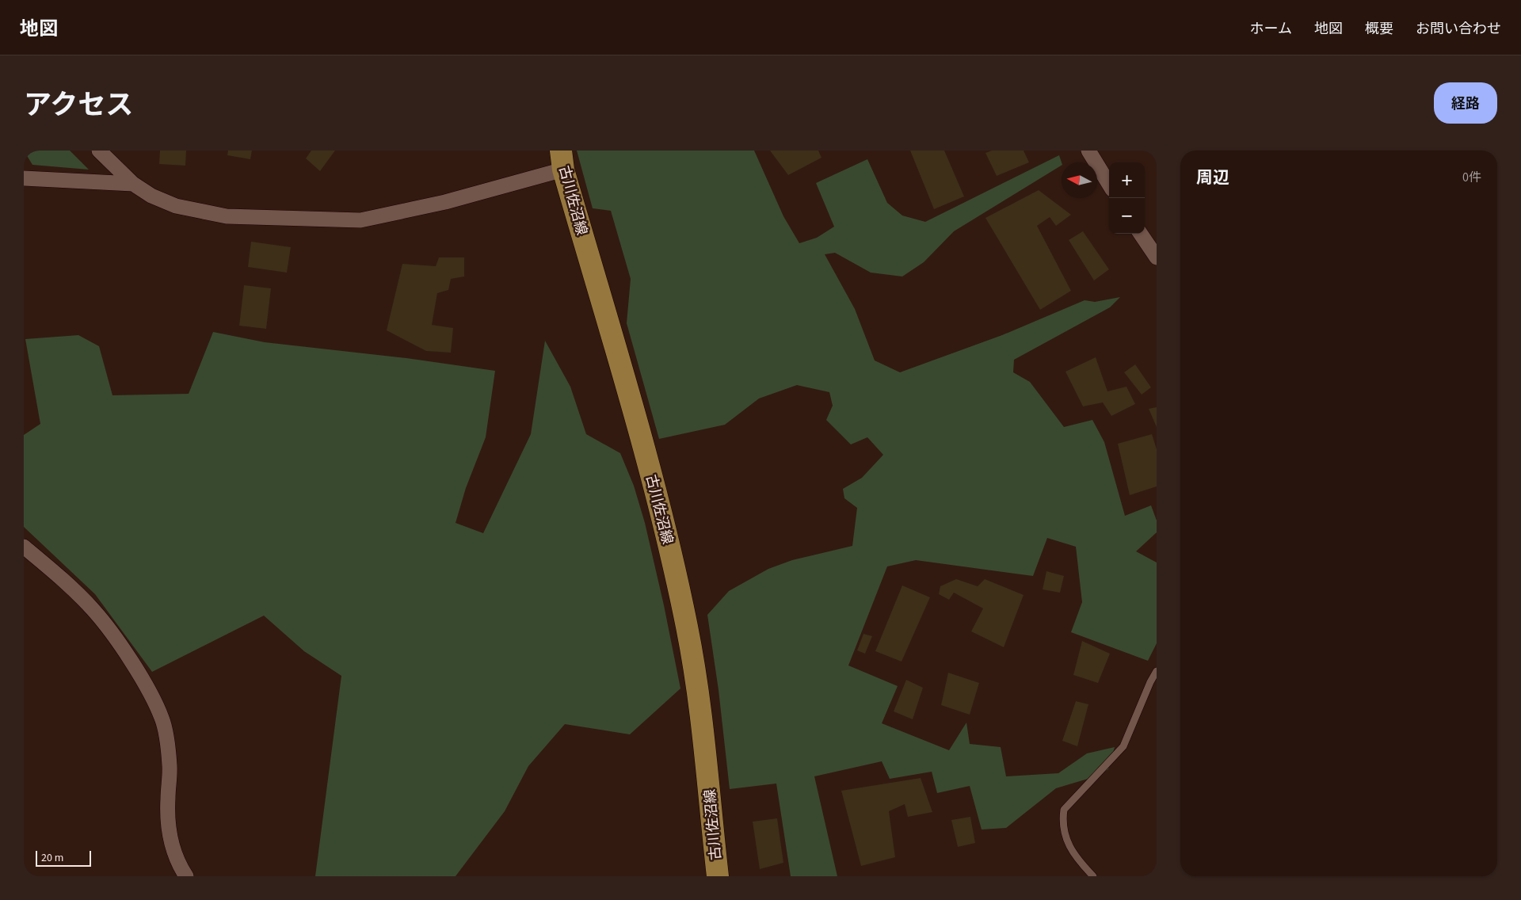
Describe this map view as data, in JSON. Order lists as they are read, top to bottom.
{
  "streets": {
    "main road": ["古川佐沼線"]
  },
  "scale_bar": "20 m",
  "north": "left",
  "page": {
    "header": "地図",
    "nav": [
      "ホーム",
      "地図",
      "概要",
      "お問い合わせ"
    ],
    "title": "アクセス",
    "buttons": "経路",
    "heading": ["周辺", "0件"],
    "map_buttons": ["+", "−"],
    "scale": "20 m"
  }
}
